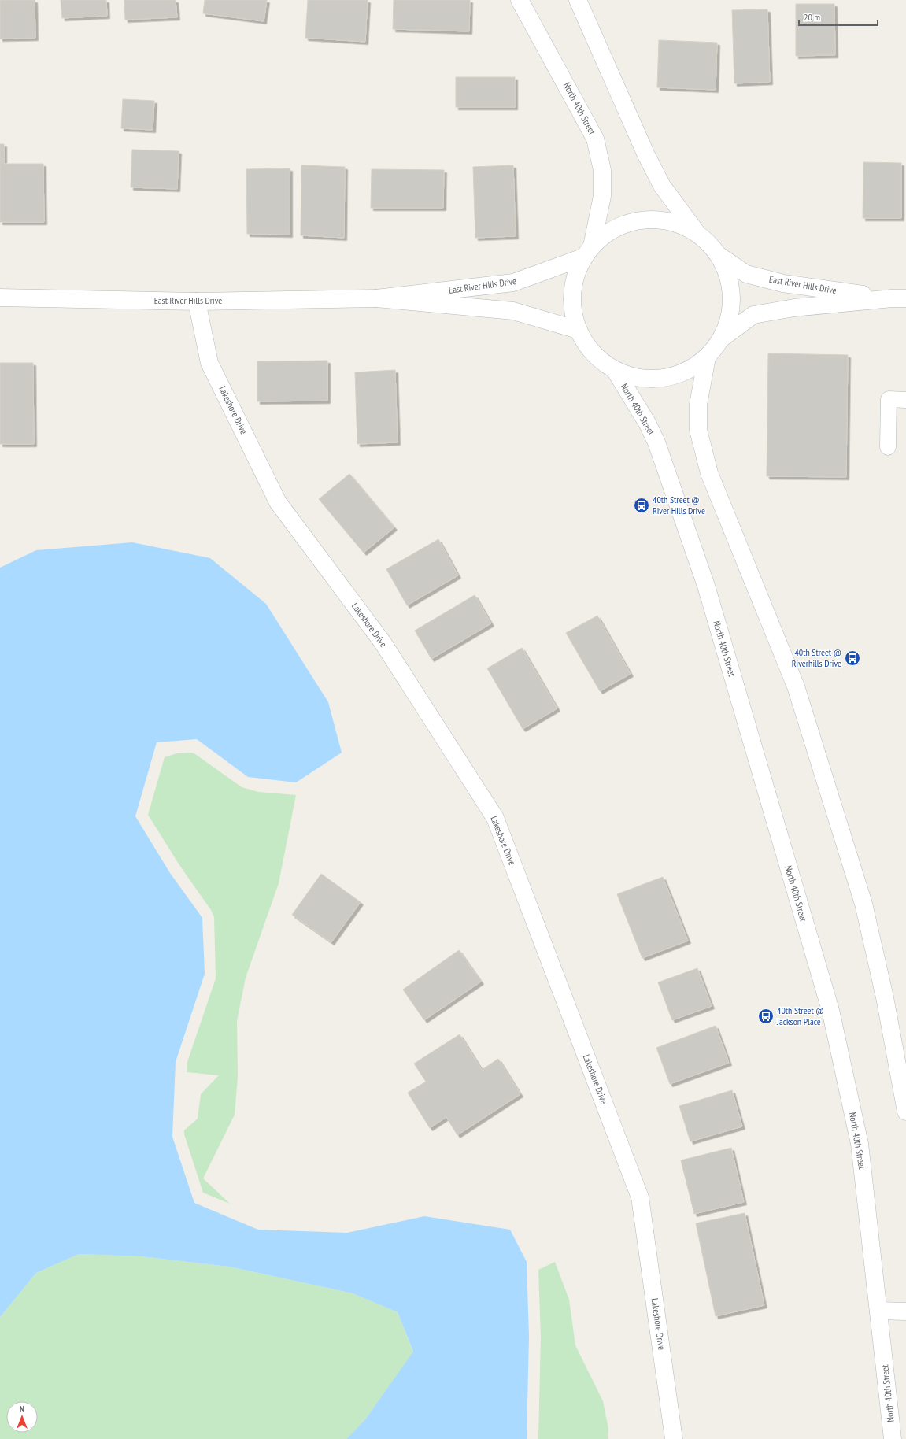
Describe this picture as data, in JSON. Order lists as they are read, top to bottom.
{
  "streets": {
    "main road": ["North 40th Street", "East River Hills Drive", "Lakeshore Drive"]
  },
  "crossings": [
    ["North 40th Street", "East River Hills Drive"],
    ["East River Hills Drive", "Lakeshore Drive"]
  ],
  "places": {
    "bus stop": ["40th Street @ River Hills Drive", "40th Street @ Riverhills Drive", "40th Street @ Jackson Place"]
  },
  "scale_bar": "20 m",
  "north": "top"
}
